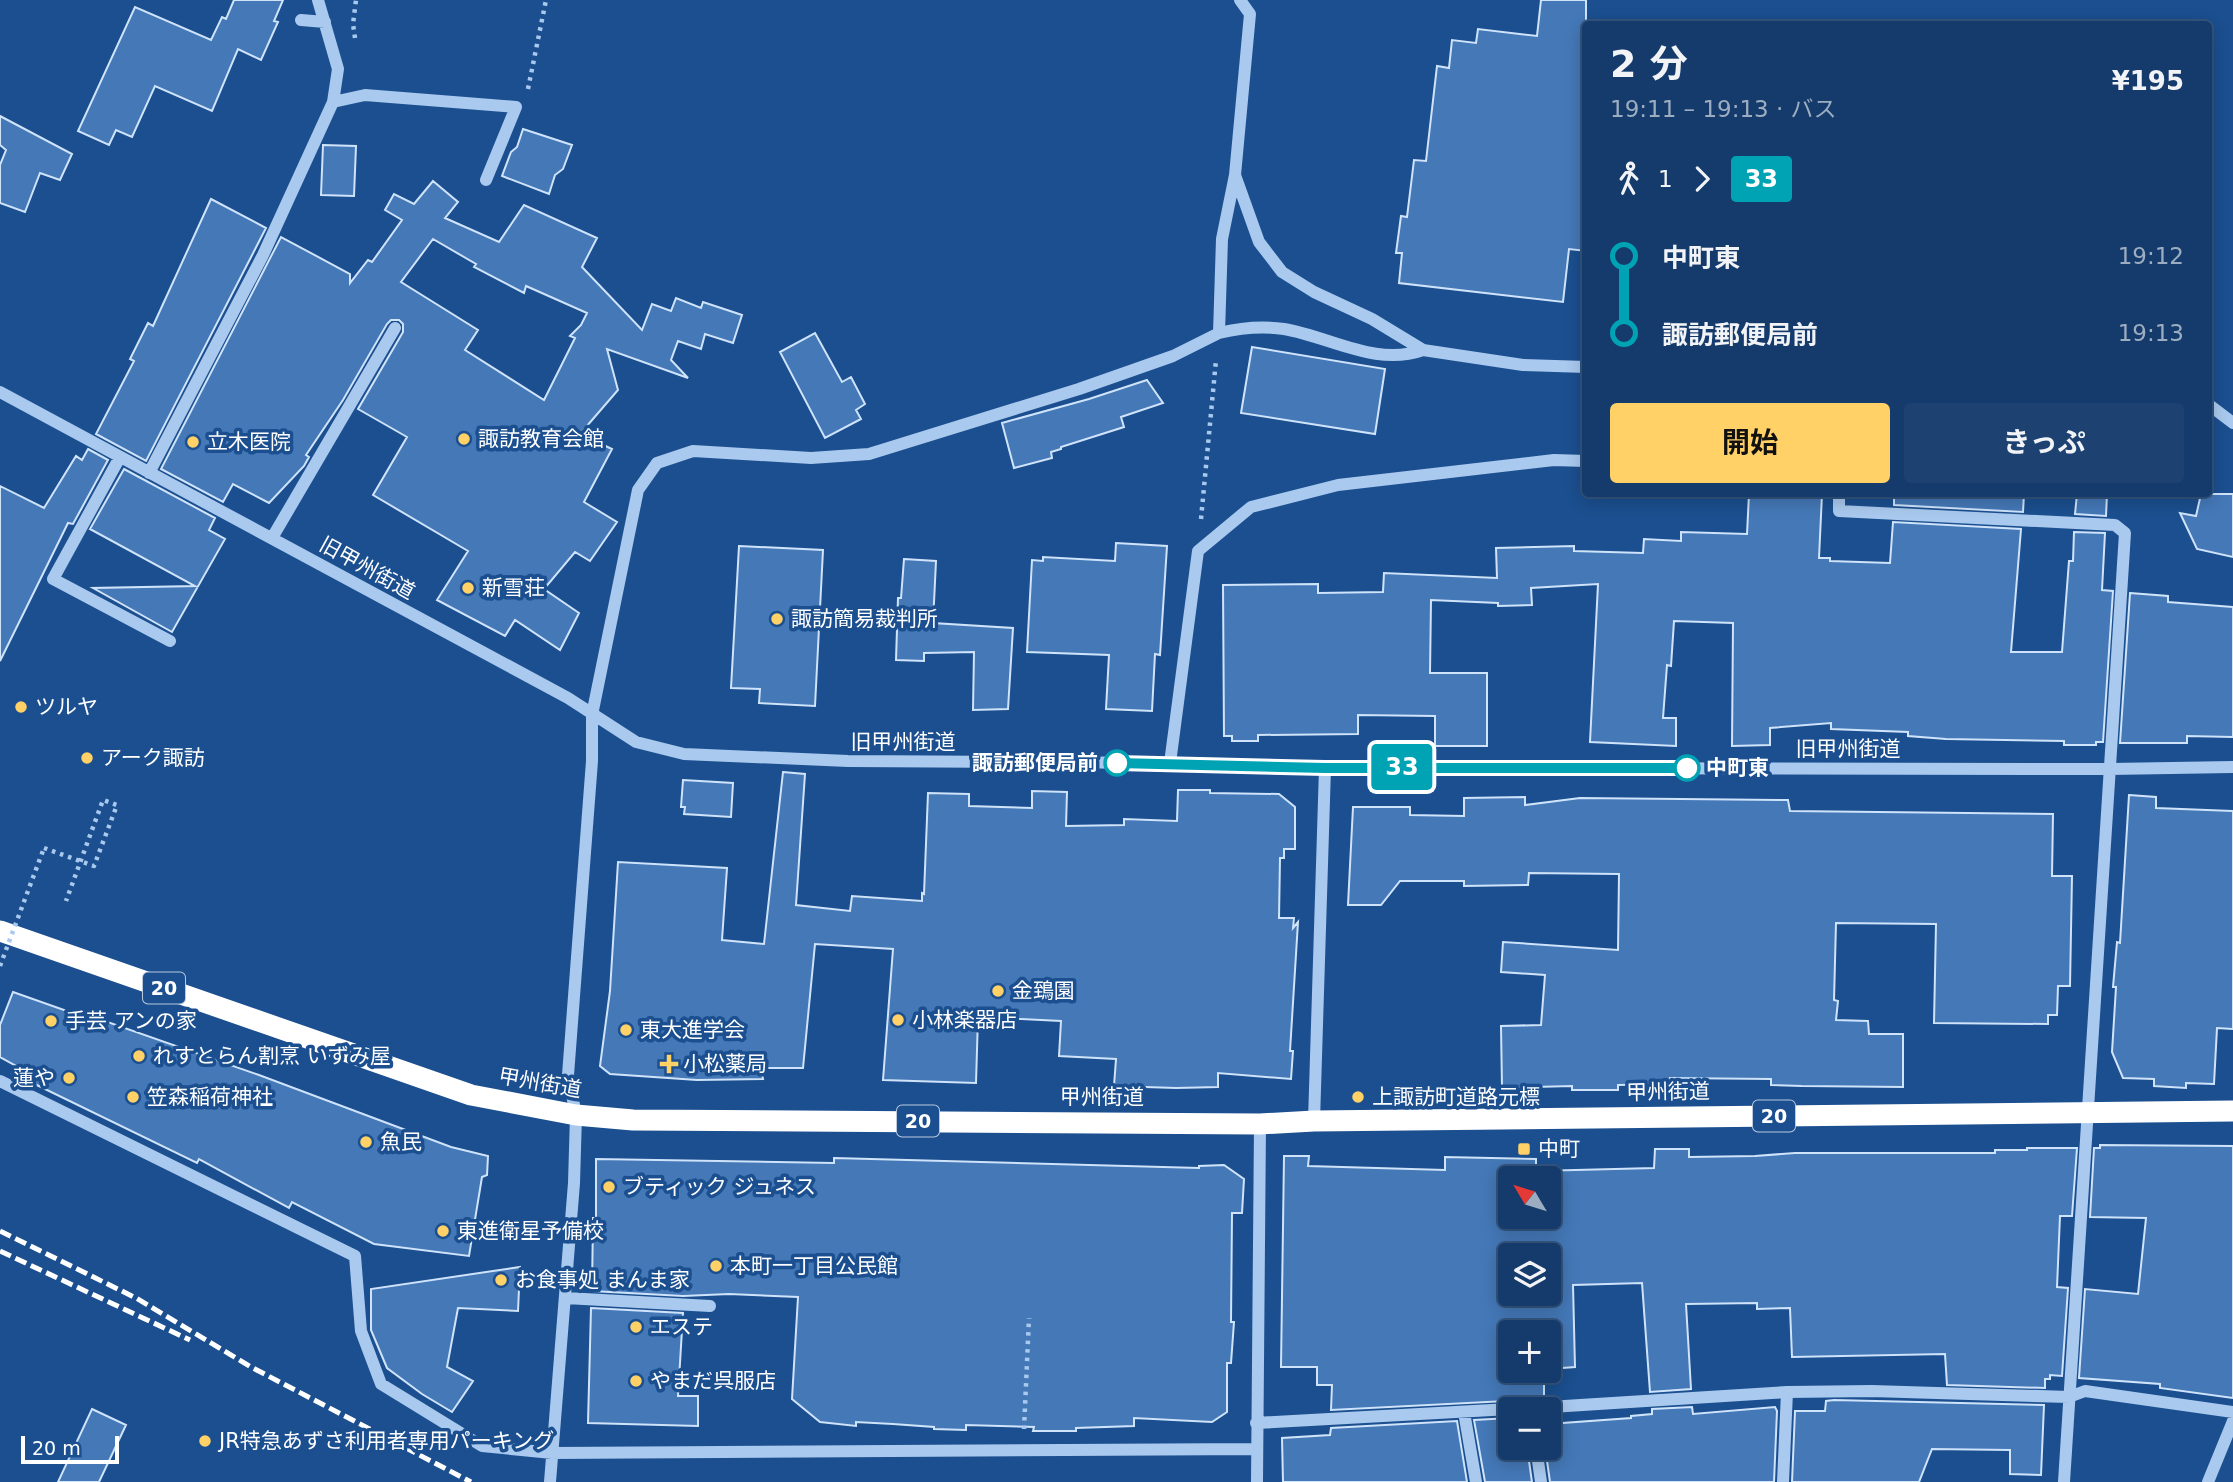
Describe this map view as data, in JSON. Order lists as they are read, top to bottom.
{
  "streets": {
    "highway": ["20", "甲州街道"],
    "street": ["旧甲州街道"]
  },
  "places": {
    "other": [
      "諏訪教育会館",
      "立木医院",
      "新雪荘",
      "諏訪簡易裁判所",
      "ツルヤ",
      "アーク諏訪",
      "諏訪郵便局前",
      "中町東",
      "金鵄園",
      "小林楽器店",
      "手芸 アンの家",
      "東大進学会",
      "れすとらん割烹 いずみ屋",
      "蓮や",
      "笠森稲荷神社",
      "上諏訪町道路元標",
      "魚民",
      "ブティック ジュネス",
      "東進衛星予備校",
      "本町一丁目公民館",
      "お食事処 まんま家",
      "エステ",
      "やまだ呉服店",
      "JR特急あずさ利用者専用パーキング"
    ],
    "health": ["小松薬局"],
    "transit": ["中町"]
  },
  "lines": ["bus line 33"],
  "scale_bar": "20 m",
  "north": "top left",
  "page": {
    "on_map": "33",
    "heading": ["2 分", "19:11 – 19:13 · バス", "¥195"],
    "legs": ["1", "33"],
    "list": [
      {
        "name": "中町東",
        "value": "19:12"
      },
      {
        "name": "諏訪郵便局前",
        "value": "19:13"
      }
    ],
    "buttons": ["開始", "きっぷ"],
    "map_buttons": ["+", "−"],
    "scale": "20 m"
  }
}
